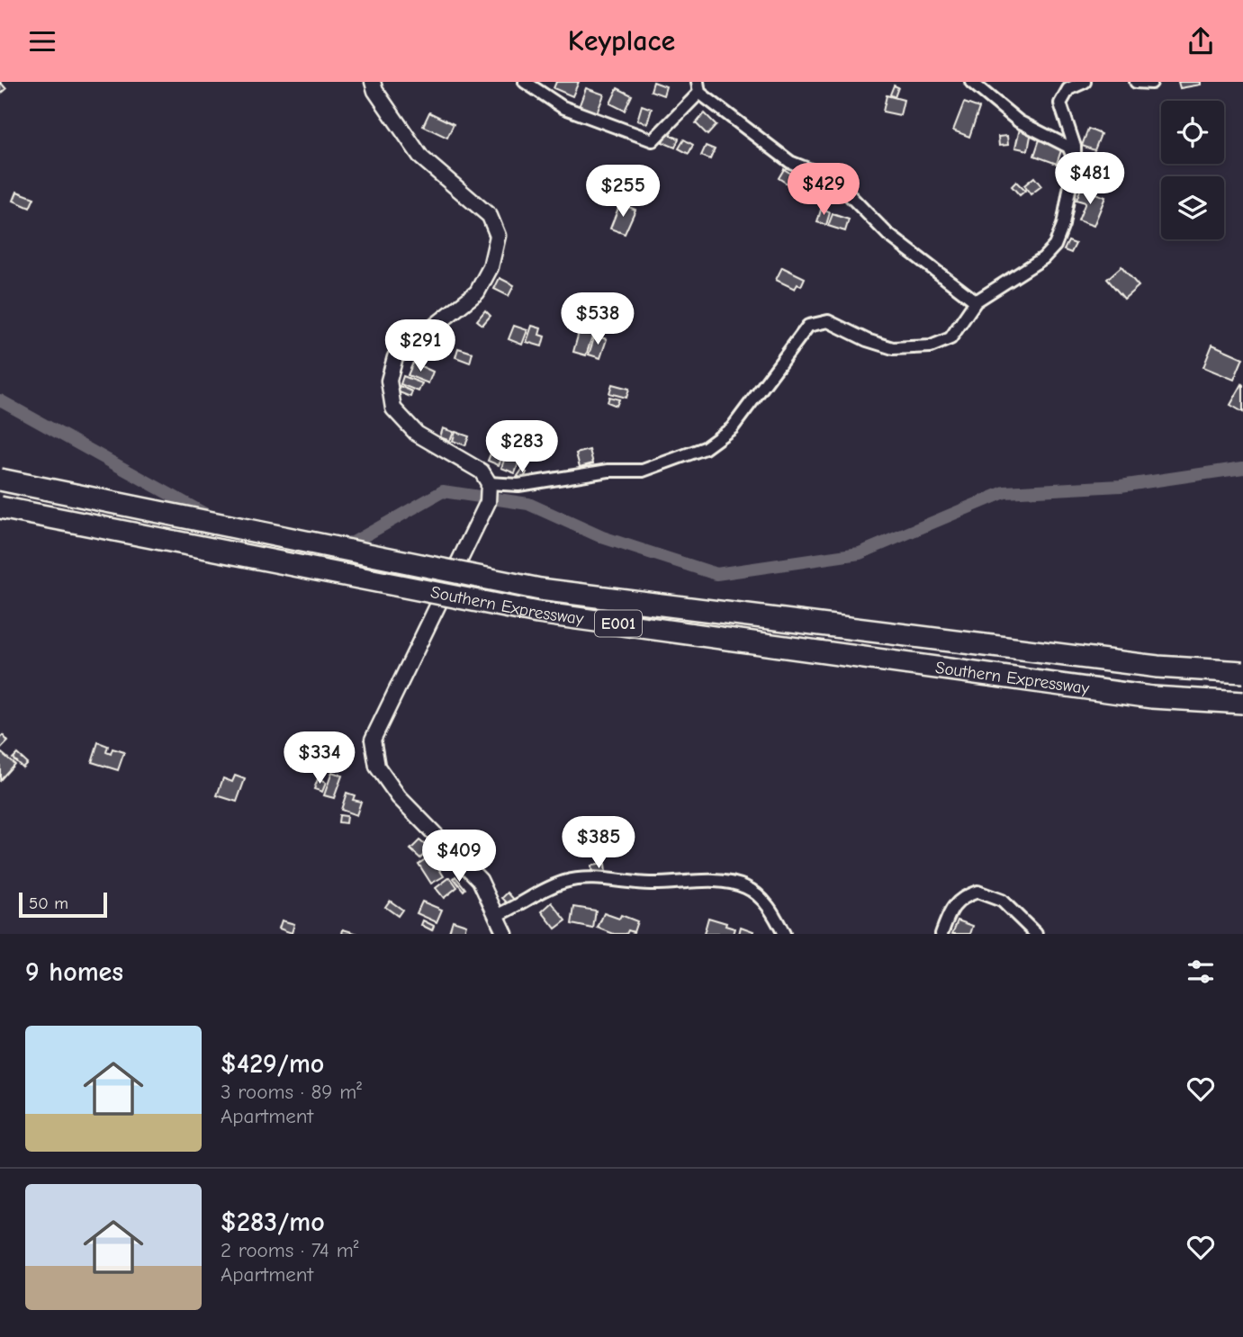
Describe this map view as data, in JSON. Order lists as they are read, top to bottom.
{
  "streets": {
    "highway": ["Southern Expressway", "E001"]
  },
  "scale_bar": "50 m",
  "page": {
    "header": "Keyplace",
    "price": [
      "$481",
      "$429",
      "$255",
      "$538",
      "$291",
      "$283",
      "$334",
      "$385",
      "$409"
    ],
    "scale": "50 m",
    "heading": "9 homes",
    "list": [
      {
        "name": "$429/mo",
        "note": "3 rooms · 89 m² · Apartment"
      },
      {
        "name": "$283/mo",
        "note": "2 rooms · 74 m² · Apartment"
      }
    ]
  }
}
